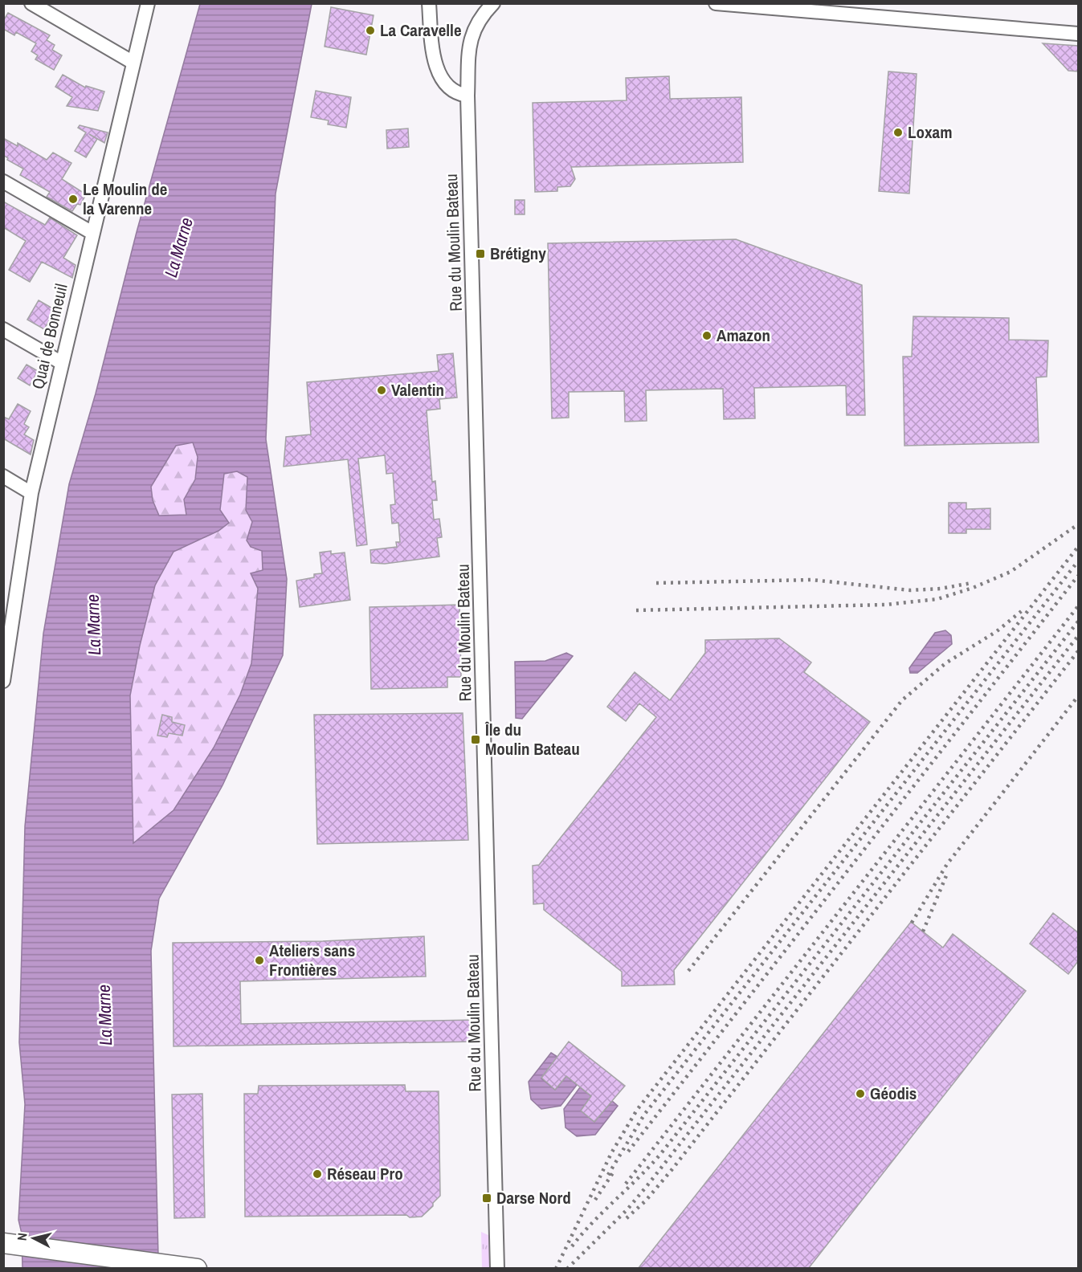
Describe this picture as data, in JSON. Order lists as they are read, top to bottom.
{
  "streets": {
    "street": ["Rue du Moulin Bateau", "Quai de Bonneuil"]
  },
  "water": ["La Marne"],
  "places": {
    "other": [
      "La Caravelle",
      "Loxam",
      "Le Moulin de la Varenne",
      "Amazon",
      "Valentin",
      "Ateliers sans Frontières",
      "Géodis",
      "Réseau Pro"
    ],
    "transit": ["Brétigny", "Île du Moulin Bateau", "Darse Nord"]
  },
  "north": "left"
}
